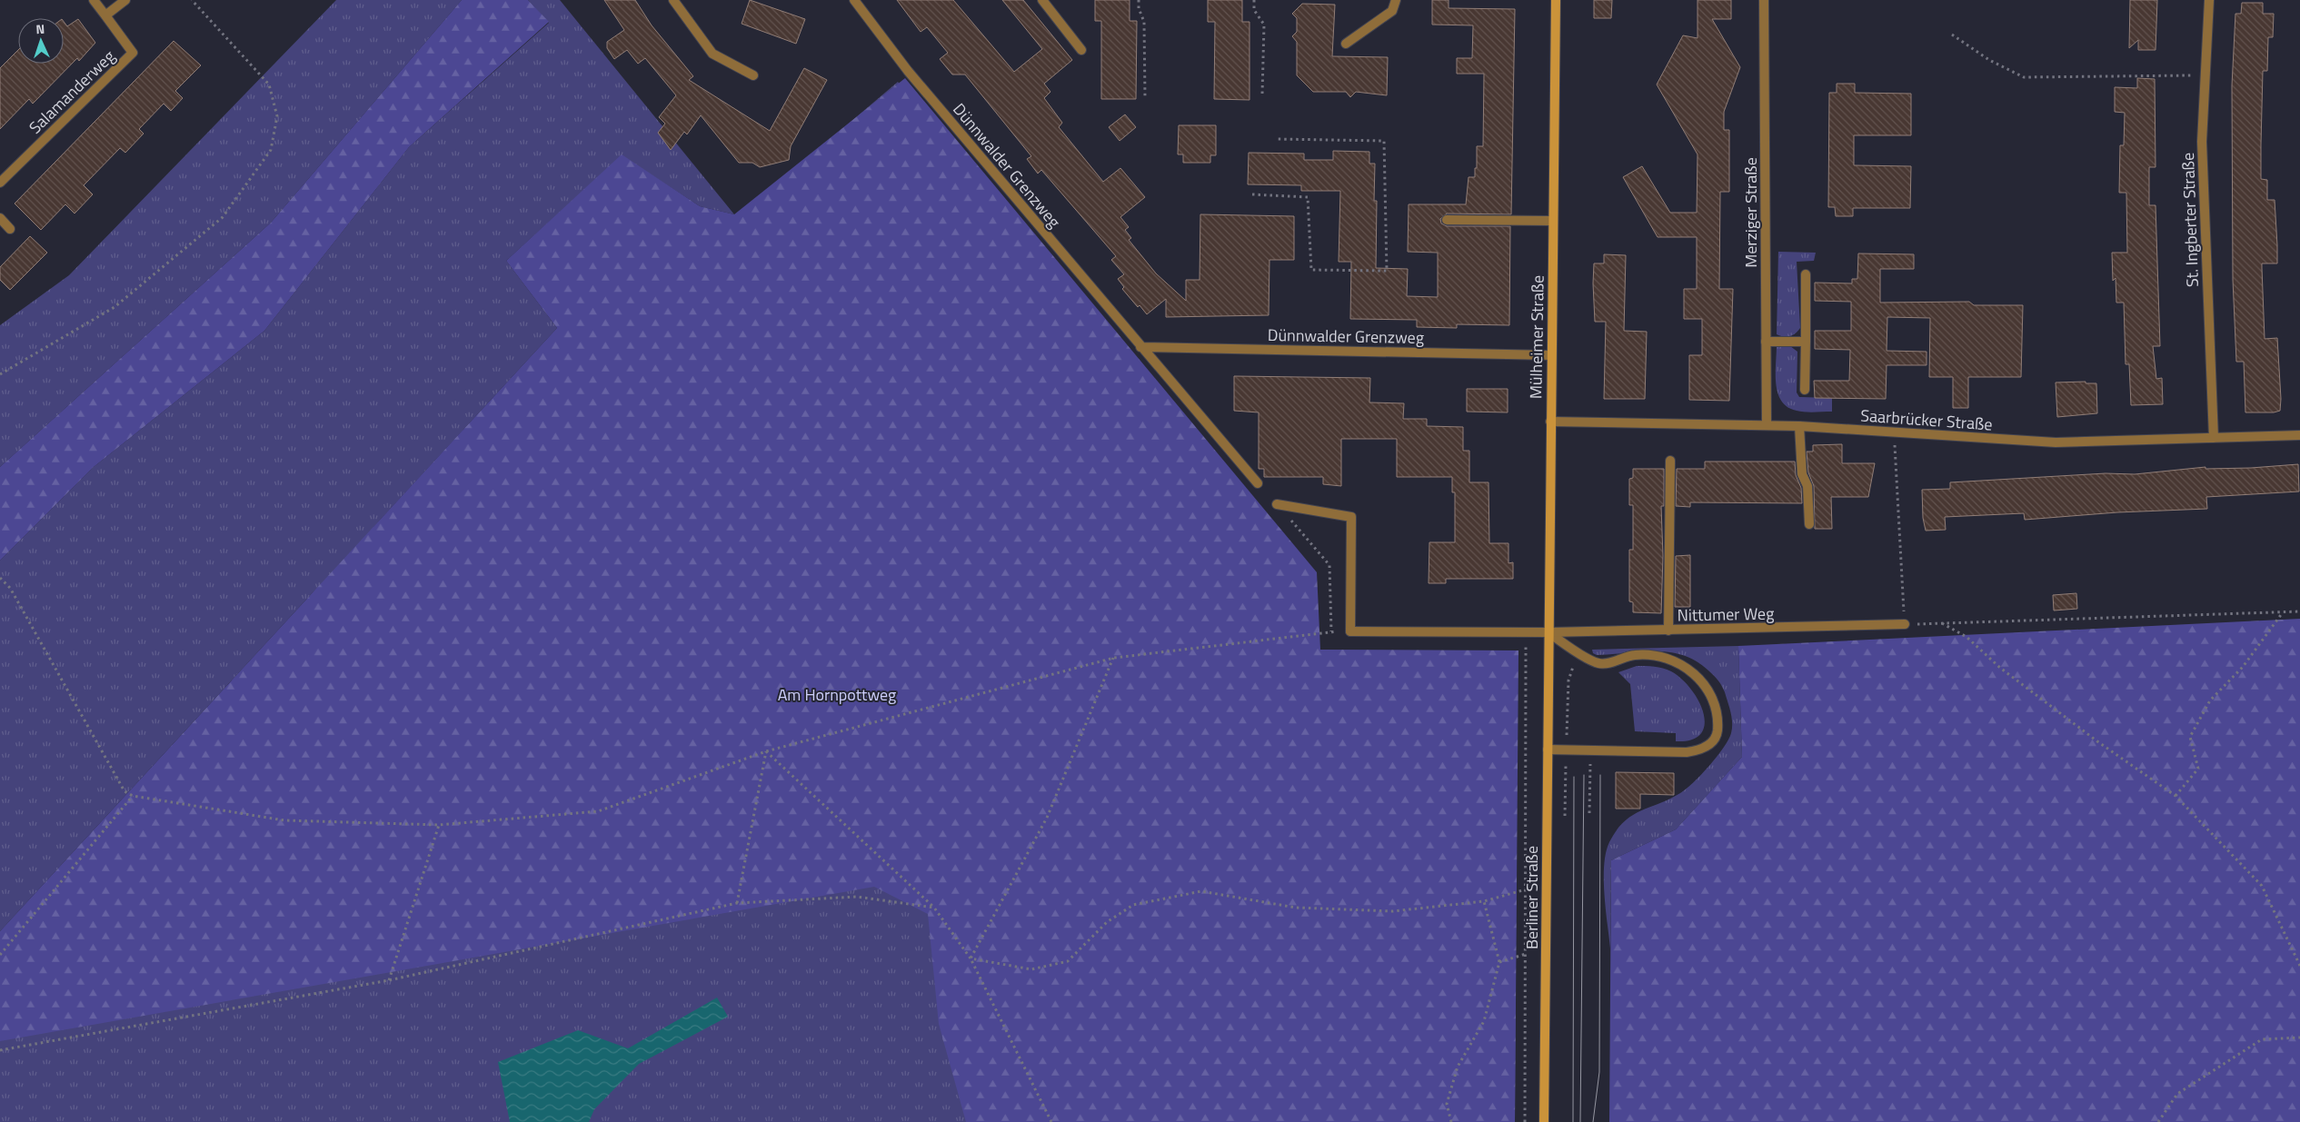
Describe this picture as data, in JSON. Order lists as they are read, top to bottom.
{
  "streets": {
    "main road": ["Mülheimer Straße", "Berliner Straße"],
    "street": [
      "Salamanderweg",
      "Dünnwalder Grenzweg",
      "Merziger Straße",
      "St. Ingberter Straße",
      "Saarbrücker Straße",
      "Nittumer Weg"
    ]
  },
  "crossings": [
    ["Dünnwalder Grenzweg", "Mülheimer Straße"],
    ["Merziger Straße", "Saarbrücker Straße"],
    ["St. Ingberter Straße", "Saarbrücker Straße"],
    ["Mülheimer Straße", "Saarbrücker Straße"],
    ["Mülheimer Straße", "Nittumer Weg"],
    ["Mülheimer Straße", "Berliner Straße"]
  ],
  "parks": ["Am Hornpottweg"],
  "north": "top"
}
